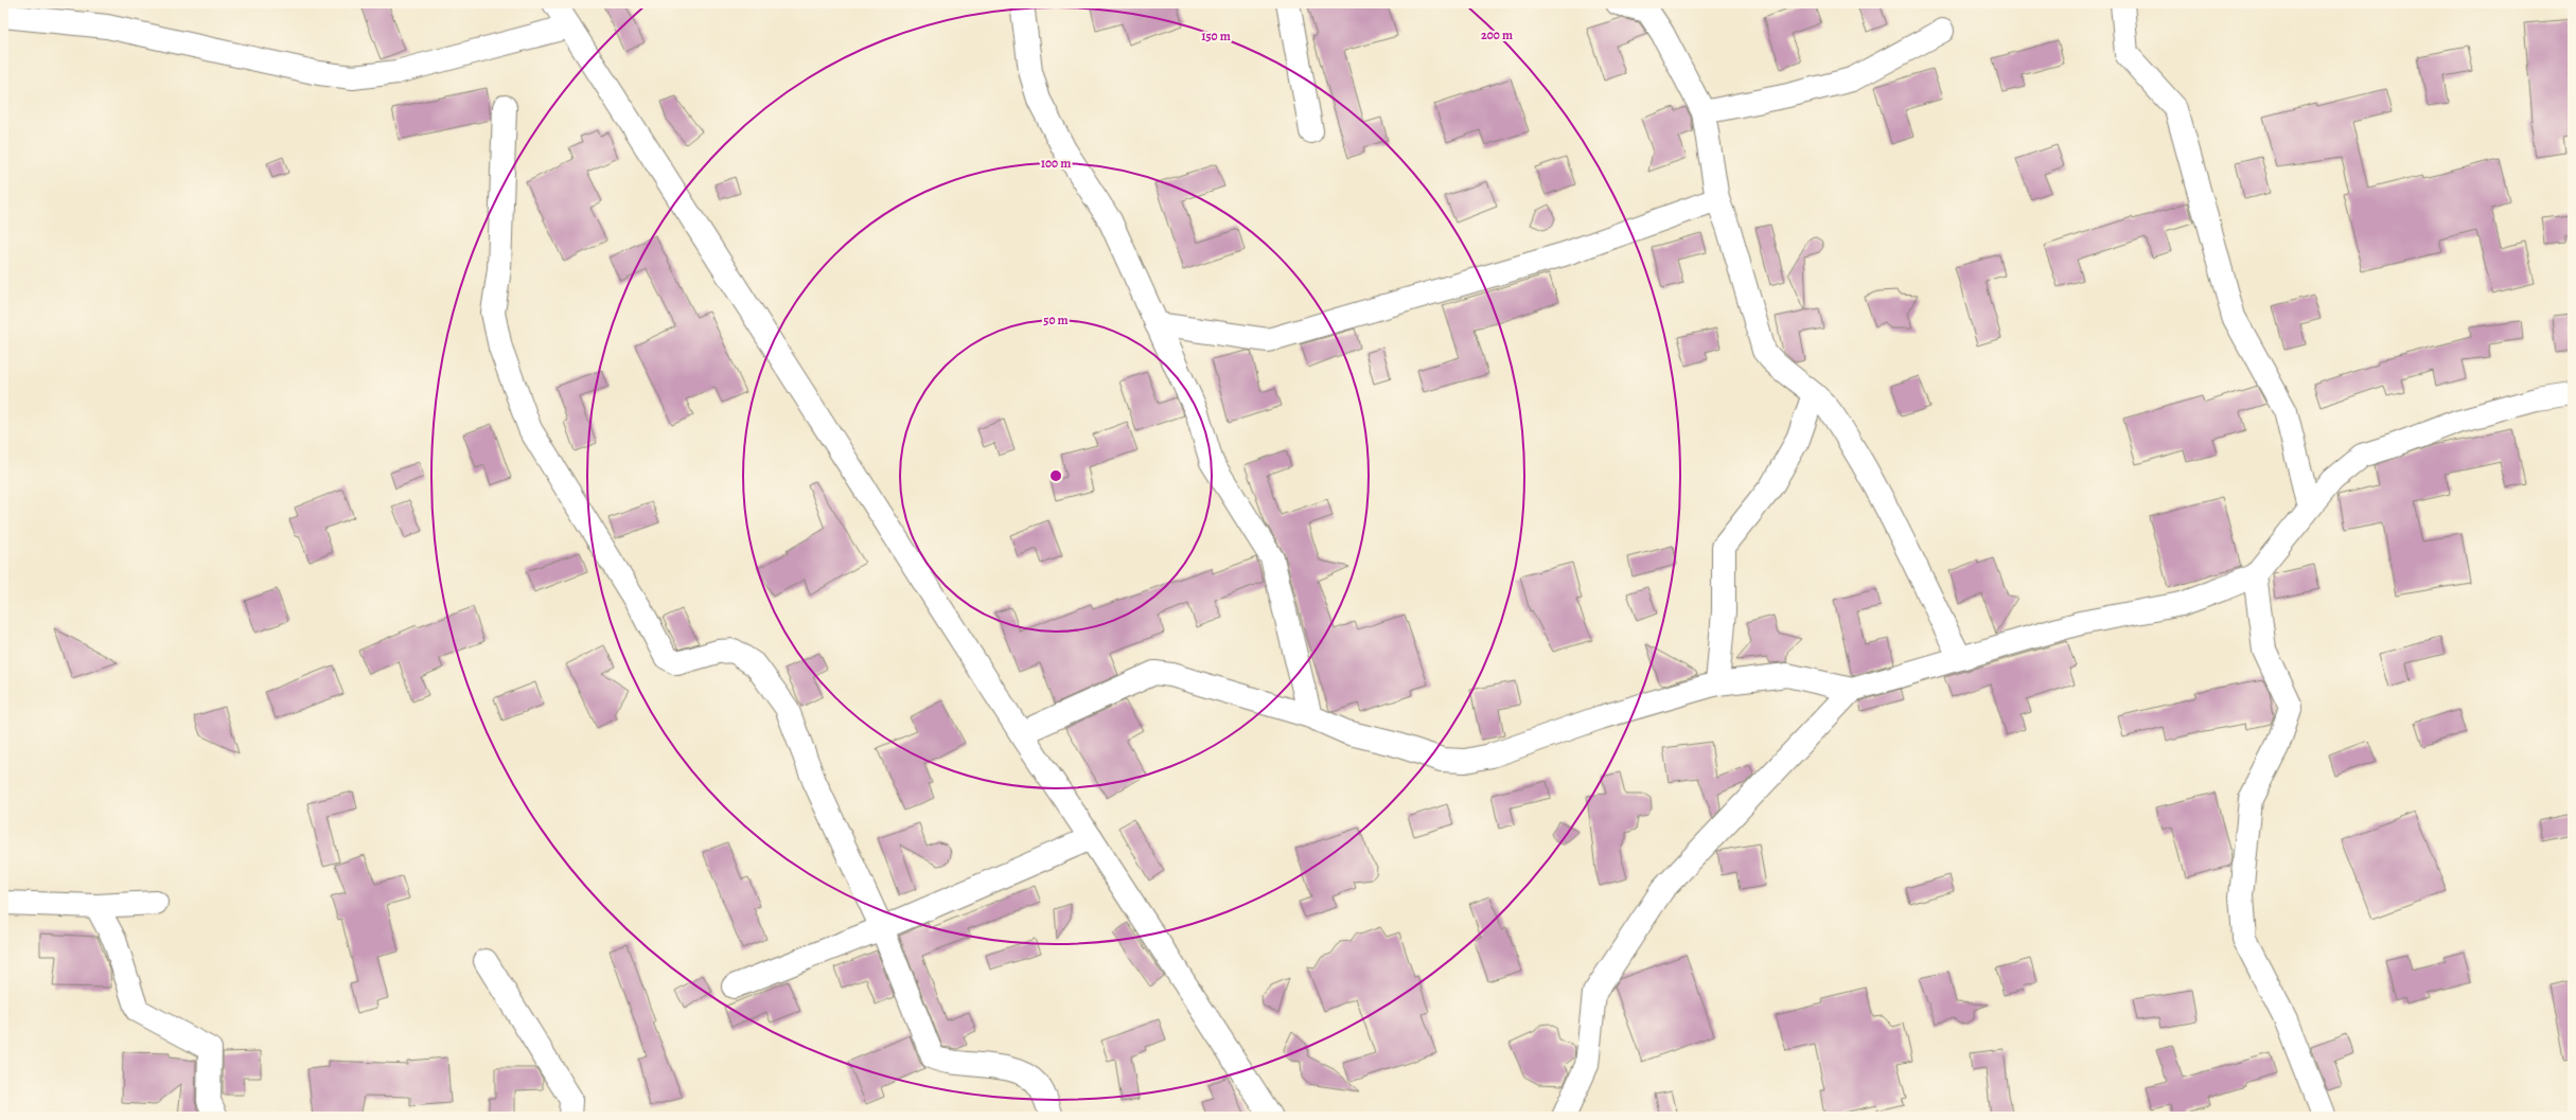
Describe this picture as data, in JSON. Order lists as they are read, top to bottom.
{
  "rings": [
    "200 m",
    "150 m",
    "100 m",
    "50 m"
  ]
}
